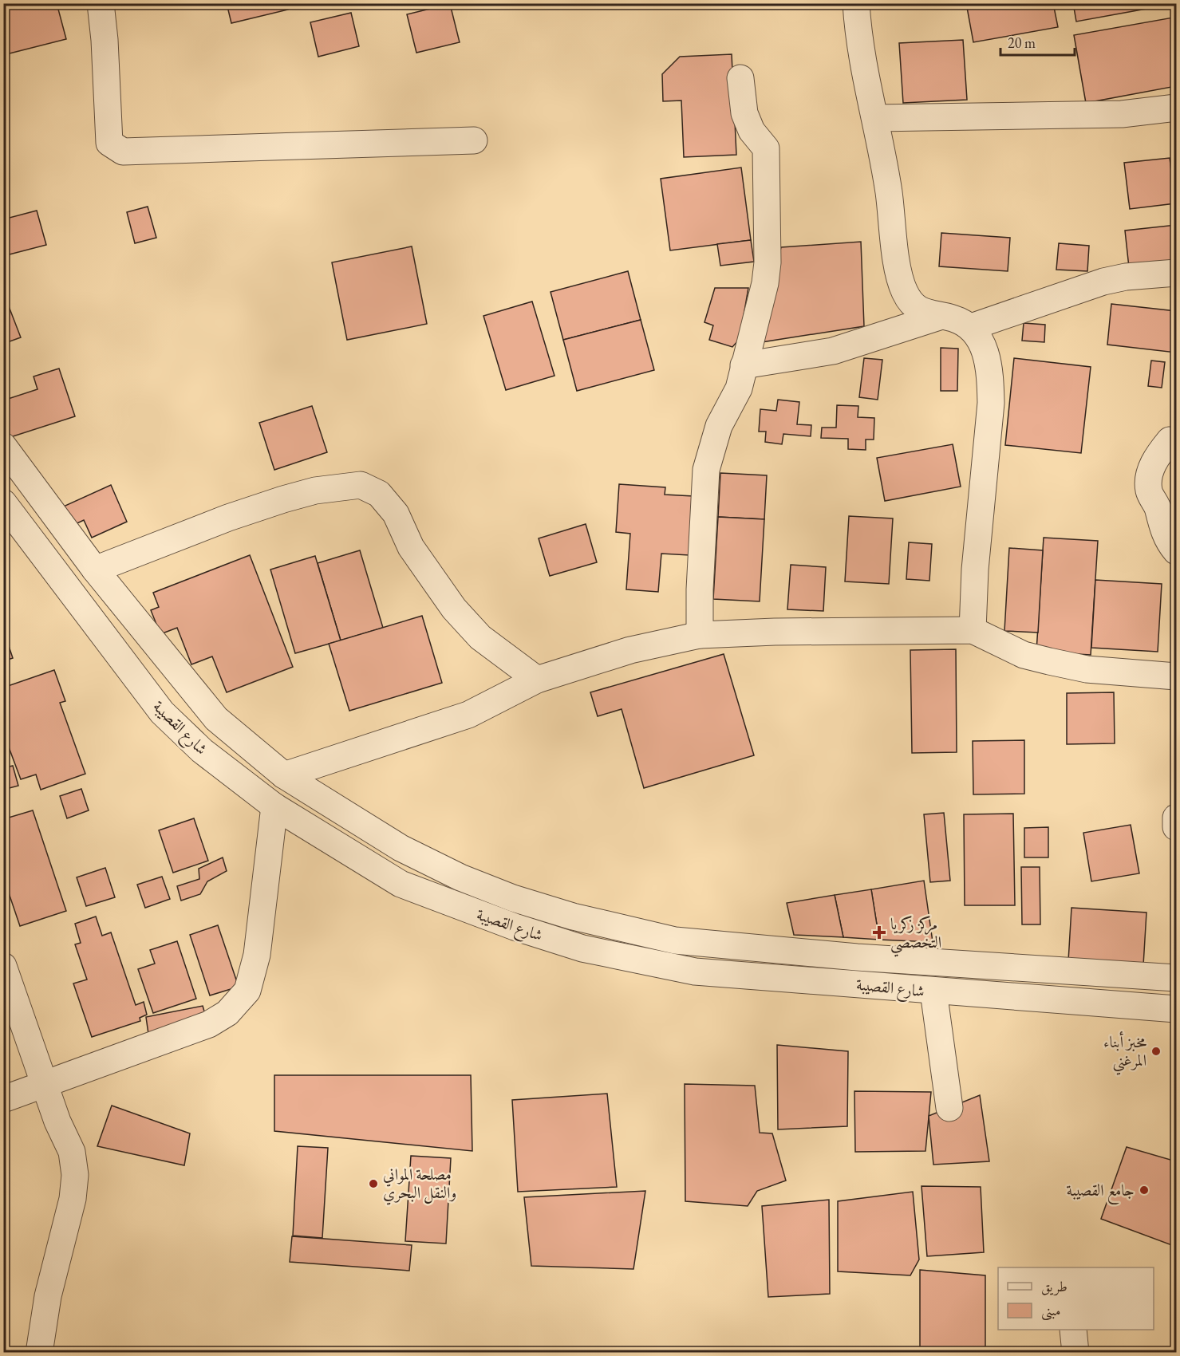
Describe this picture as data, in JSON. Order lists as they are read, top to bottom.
{
  "streets": {
    "street": ["شارع القصيبة"]
  },
  "places": {
    "health": ["مركز زكريا التخصصي"],
    "other": ["مخبز أبناء المرغني", "مصلحة المواني والنقل البحري", "جامع القصيبة"]
  },
  "legend": ["طريق", "مبنى"],
  "scale_bar": "20 m"
}
